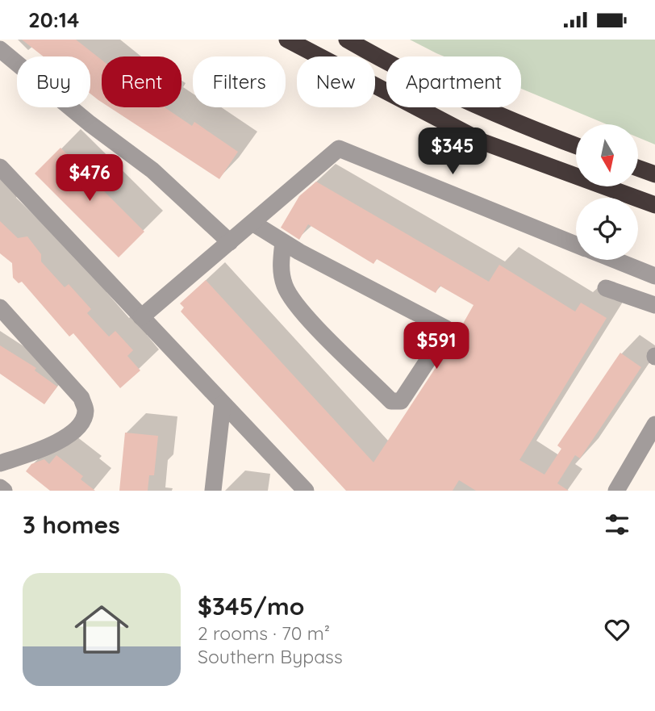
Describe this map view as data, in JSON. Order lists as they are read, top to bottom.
{
  "north": "bottom",
  "page": {
    "status": "20:14",
    "chip": [
      "Buy",
      "Rent",
      "Filters",
      "New",
      "Apartment"
    ],
    "price": ["$345", "$476", "$591"],
    "heading": "3 homes",
    "list": [
      {
        "name": "$345/mo",
        "note": "2 rooms · 70 m² · Southern Bypass"
      }
    ]
  }
}
